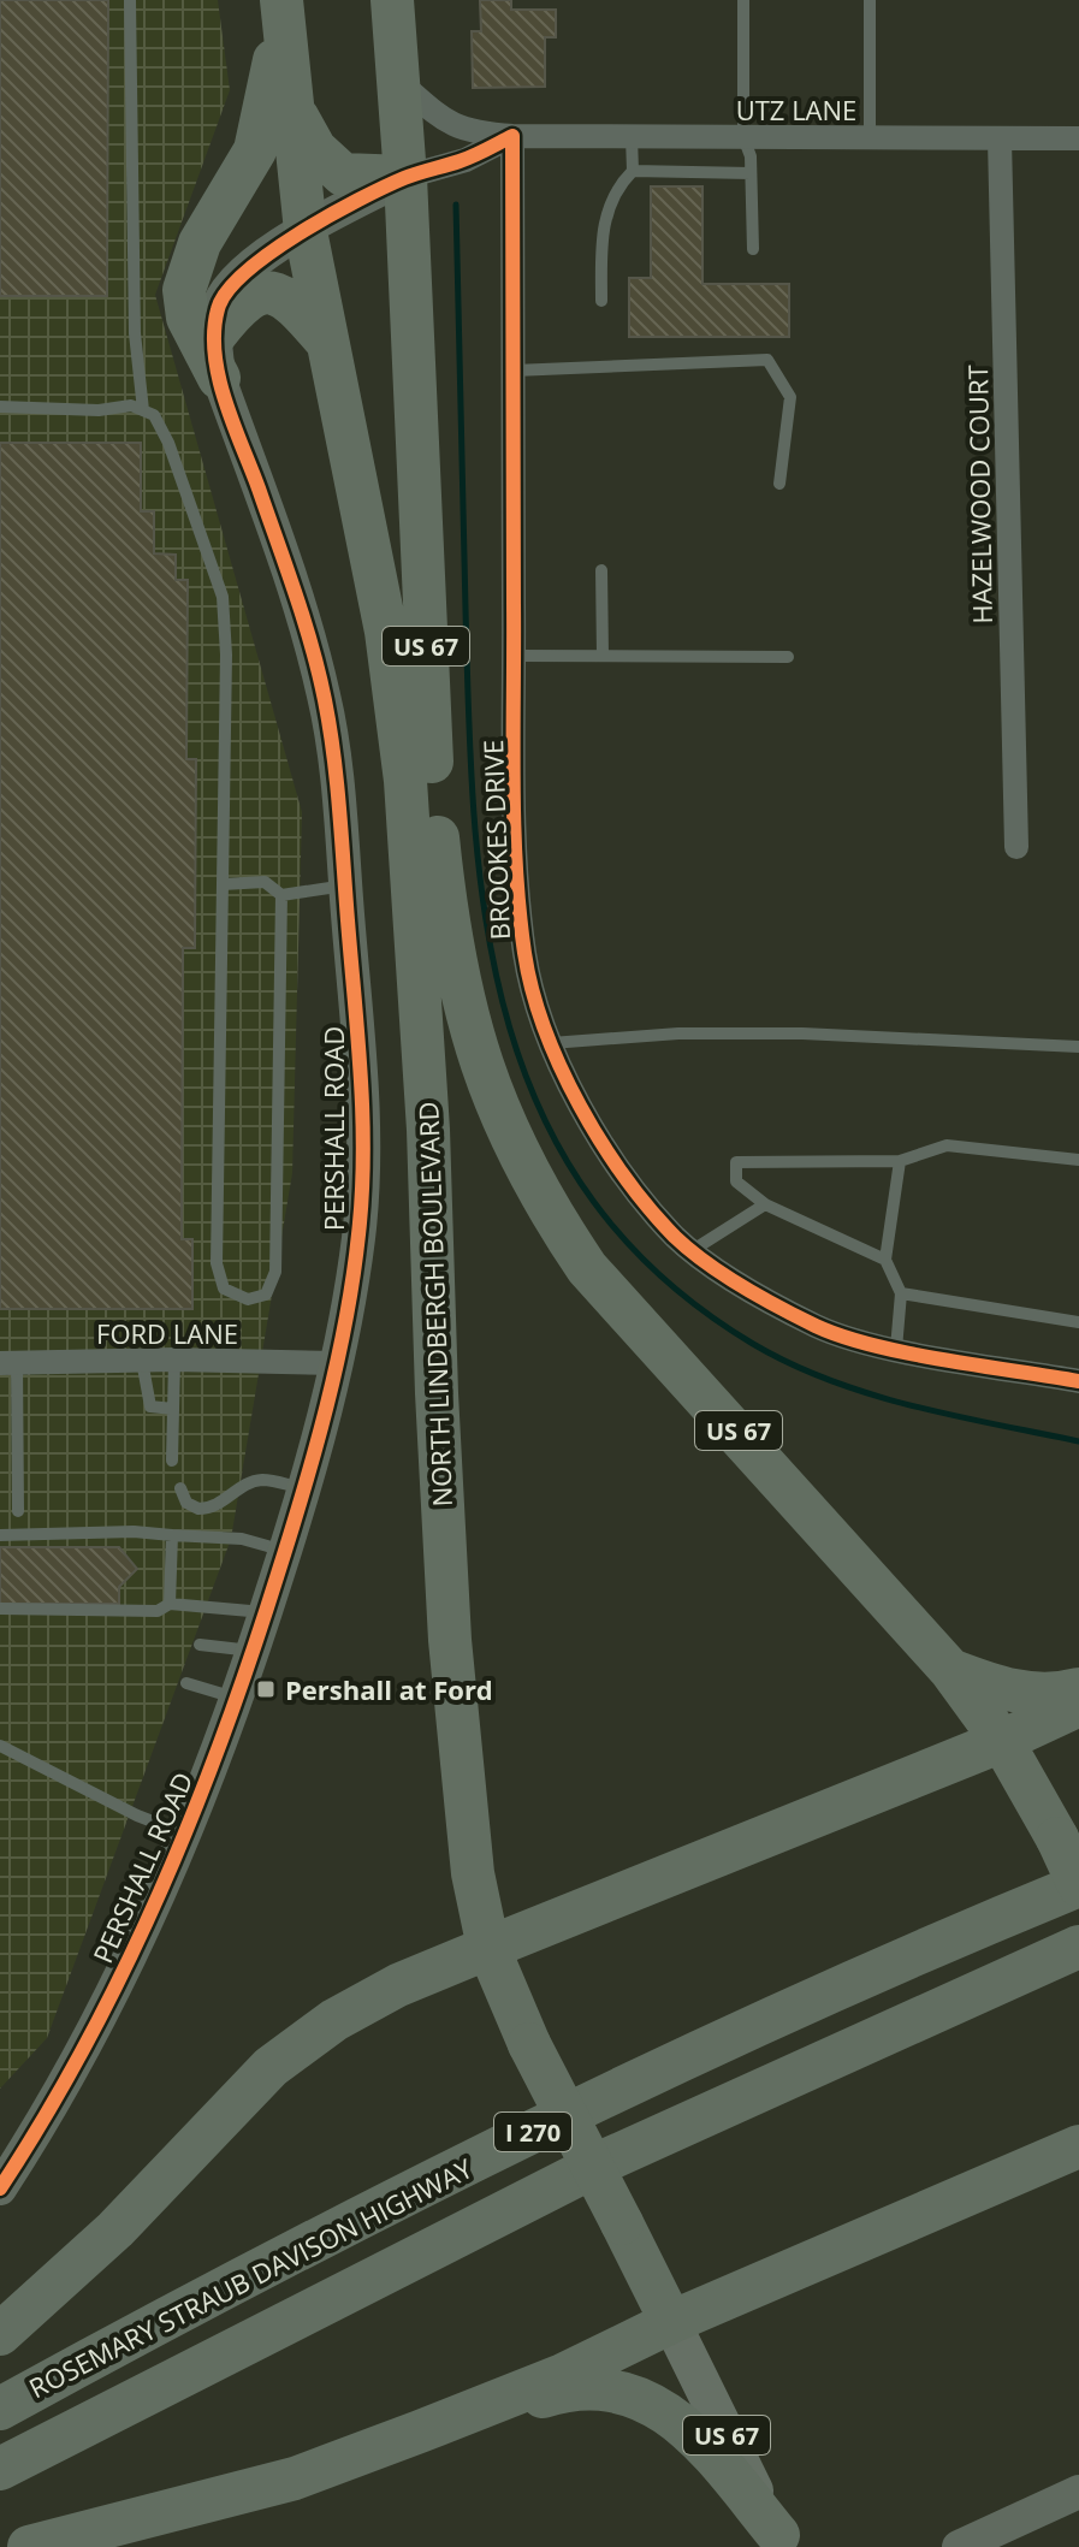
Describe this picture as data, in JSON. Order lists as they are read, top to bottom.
{
  "streets": {
    "highway": [
      "US 67",
      "NORTH LINDBERGH BOULEVARD",
      "I 270",
      "ROSEMARY STRAUB DAVISON HIGHWAY"
    ],
    "street": [
      "UTZ LANE",
      "HAZELWOOD COURT",
      "BROOKES DRIVE",
      "PERSHALL ROAD",
      "FORD LANE"
    ]
  },
  "crossings": [
    ["UTZ LANE", "HAZELWOOD COURT"],
    ["UTZ LANE", "US 67"],
    ["UTZ LANE", "BROOKES DRIVE"],
    ["UTZ LANE", "PERSHALL ROAD"],
    ["US 67", "PERSHALL ROAD"],
    ["US 67", "ROSEMARY STRAUB DAVISON HIGHWAY"],
    ["PERSHALL ROAD", "NORTH LINDBERGH BOULEVARD"],
    ["PERSHALL ROAD", "FORD LANE"]
  ],
  "places": {
    "transit": ["Pershall at Ford"]
  }
}
